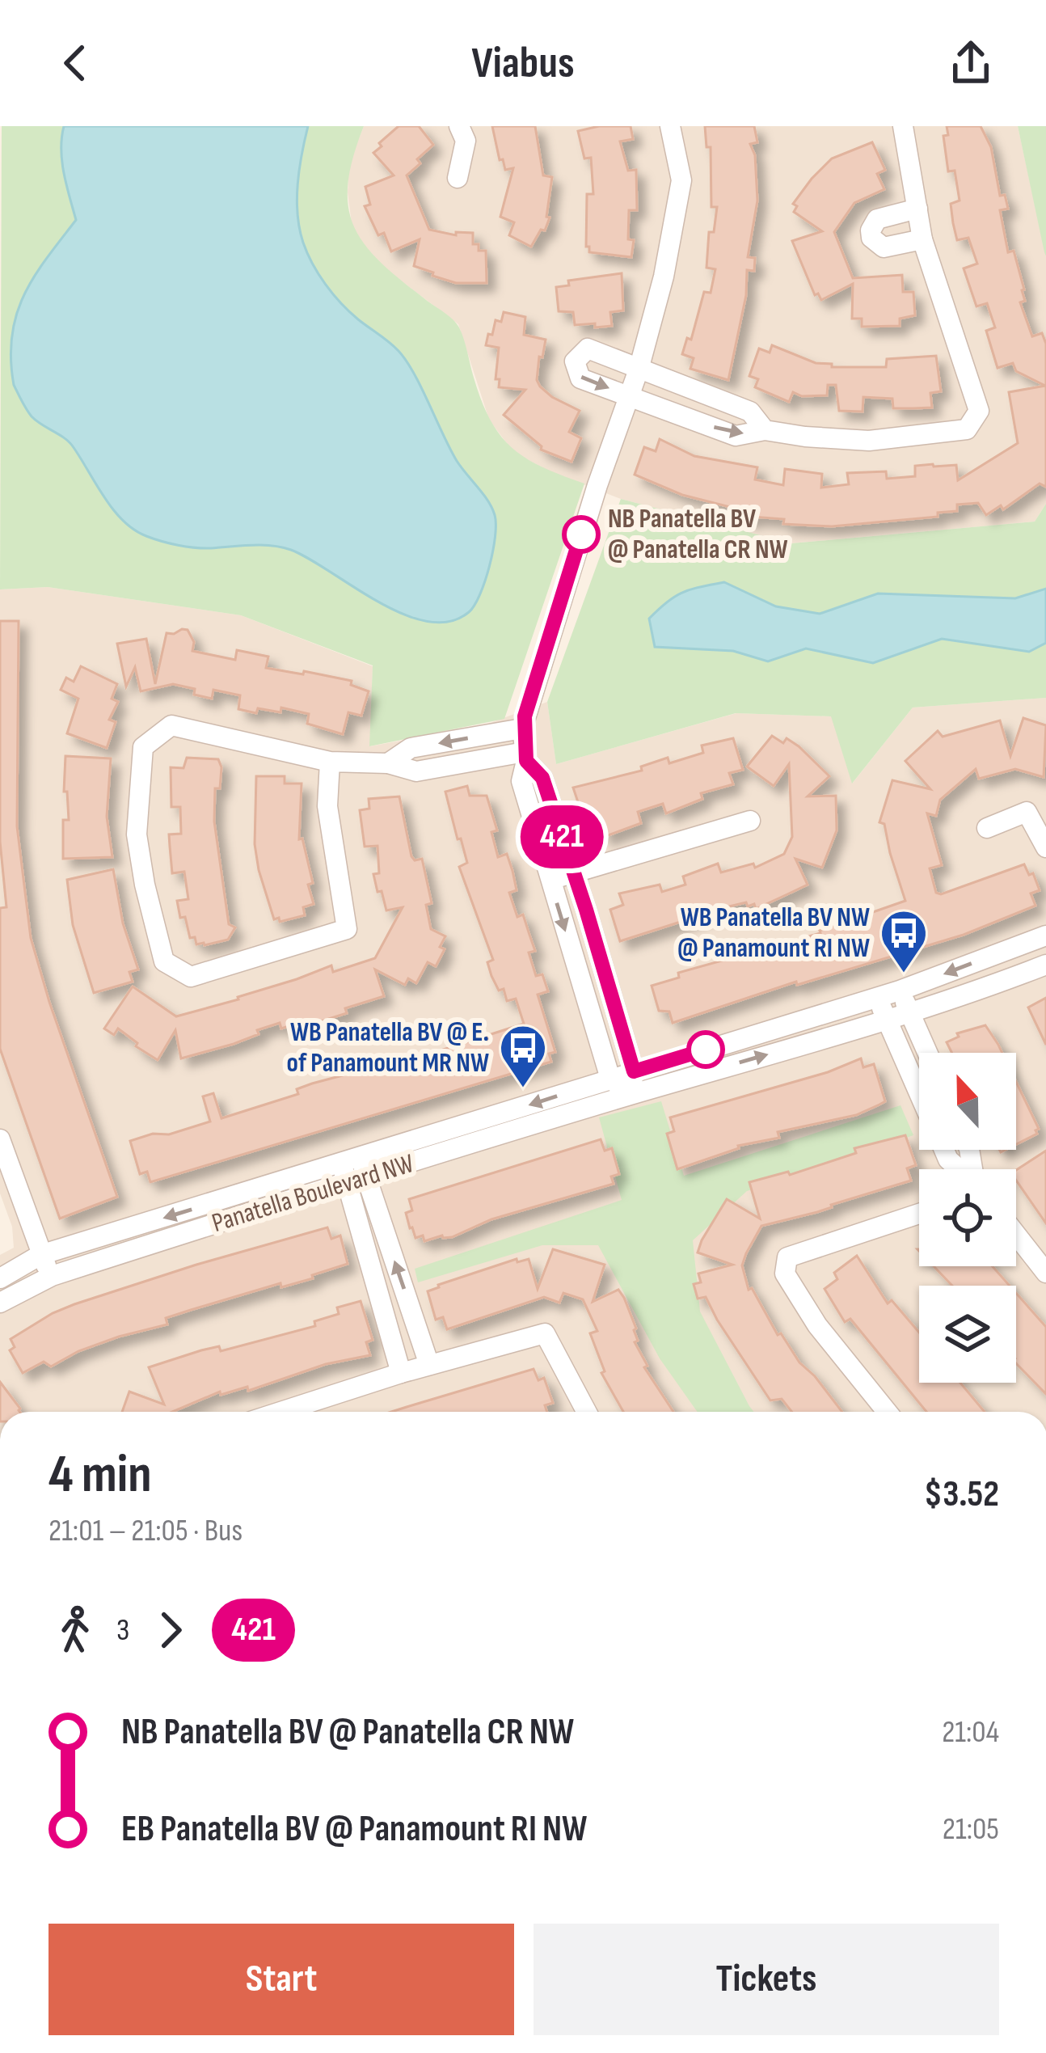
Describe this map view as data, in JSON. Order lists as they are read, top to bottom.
{
  "streets": {
    "street": ["Panatella Boulevard NW"]
  },
  "places": {
    "other": ["NB Panatella BV @ Panatella CR NW"],
    "bus stop": ["WB Panatella BV NW @ Panamount RI NW", "WB Panatella BV @ E. of Panamount MR NW"]
  },
  "lines": ["bus line 421"],
  "north": "top",
  "page": {
    "header": "Viabus",
    "on_map": "421",
    "heading": ["4 min", "21:01 – 21:05 · Bus", "$3.52"],
    "legs": ["3", "421"],
    "list": [
      {
        "name": "NB Panatella BV @ Panatella CR NW",
        "value": "21:04"
      },
      {
        "name": "EB Panatella BV @ Panamount RI NW",
        "value": "21:05"
      }
    ],
    "buttons": ["Start", "Tickets"]
  }
}
